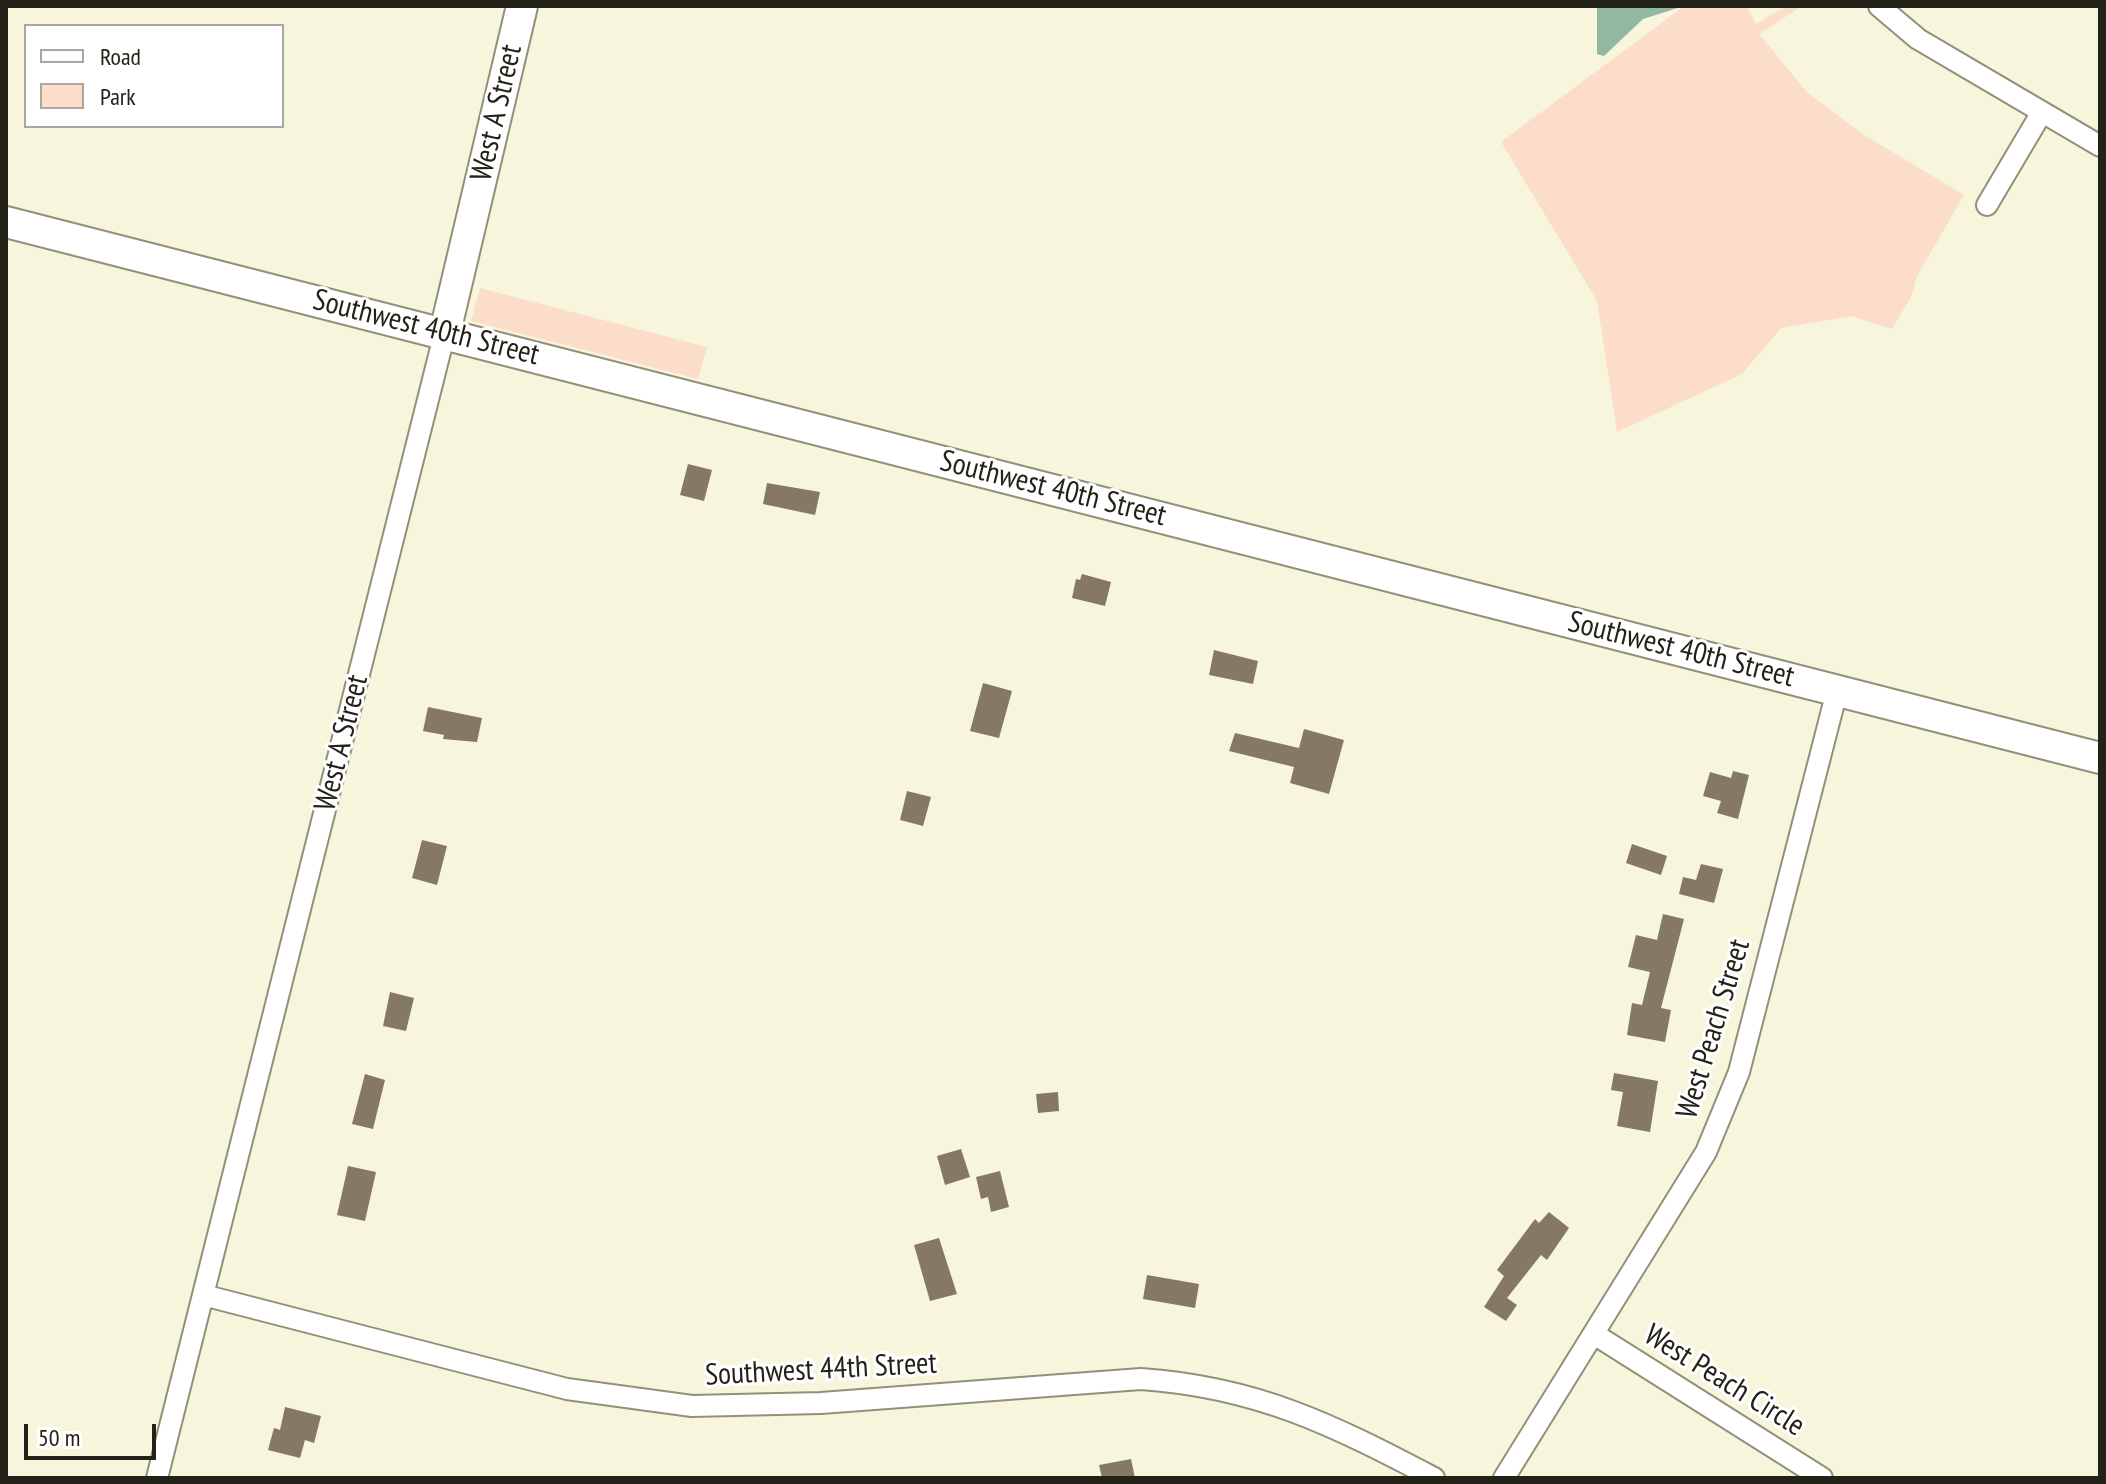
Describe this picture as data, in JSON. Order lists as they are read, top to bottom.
{
  "streets": {
    "main road": ["West A Street", "Southwest 40th Street"],
    "street": ["West Peach Street", "Southwest 44th Street", "West Peach Circle"]
  },
  "crossings": [
    ["West A Street", "Southwest 40th Street"],
    ["West A Street", "Southwest 44th Street"],
    ["Southwest 40th Street", "West Peach Street"],
    ["West Peach Street", "West Peach Circle"]
  ],
  "legend": ["Road", "Park"],
  "scale_bar": "50 m"
}
